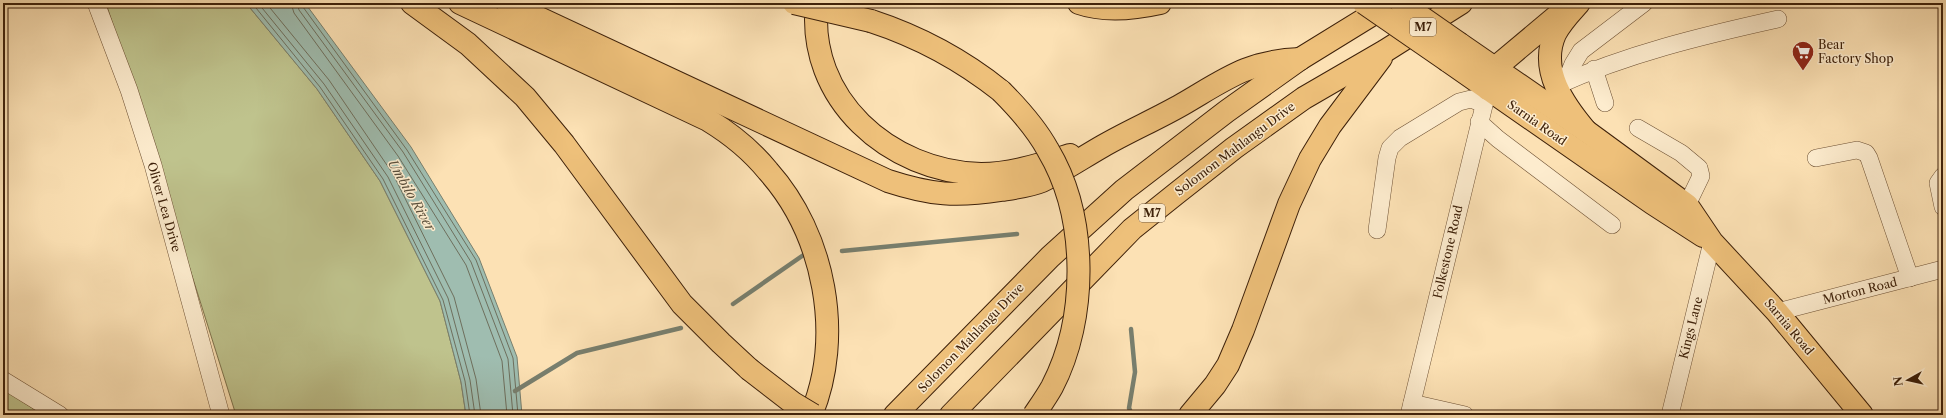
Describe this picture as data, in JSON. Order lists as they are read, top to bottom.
{
  "streets": {
    "main road": ["M7", "Sarnia Road", "Solomon Mahlangu Drive"],
    "street": [
      "Oliver Lea Drive",
      "Folkestone Road",
      "Morton Road",
      "Kings Lane"
    ]
  },
  "crossings": [
    ["Sarnia Road", "Folkestone Road"],
    ["Sarnia Road", "Morton Road"],
    ["Sarnia Road", "Kings Lane"]
  ],
  "water": ["Umbilo River"],
  "places": {
    "supermarket": ["Bear Factory Shop"]
  },
  "north": "left"
}
